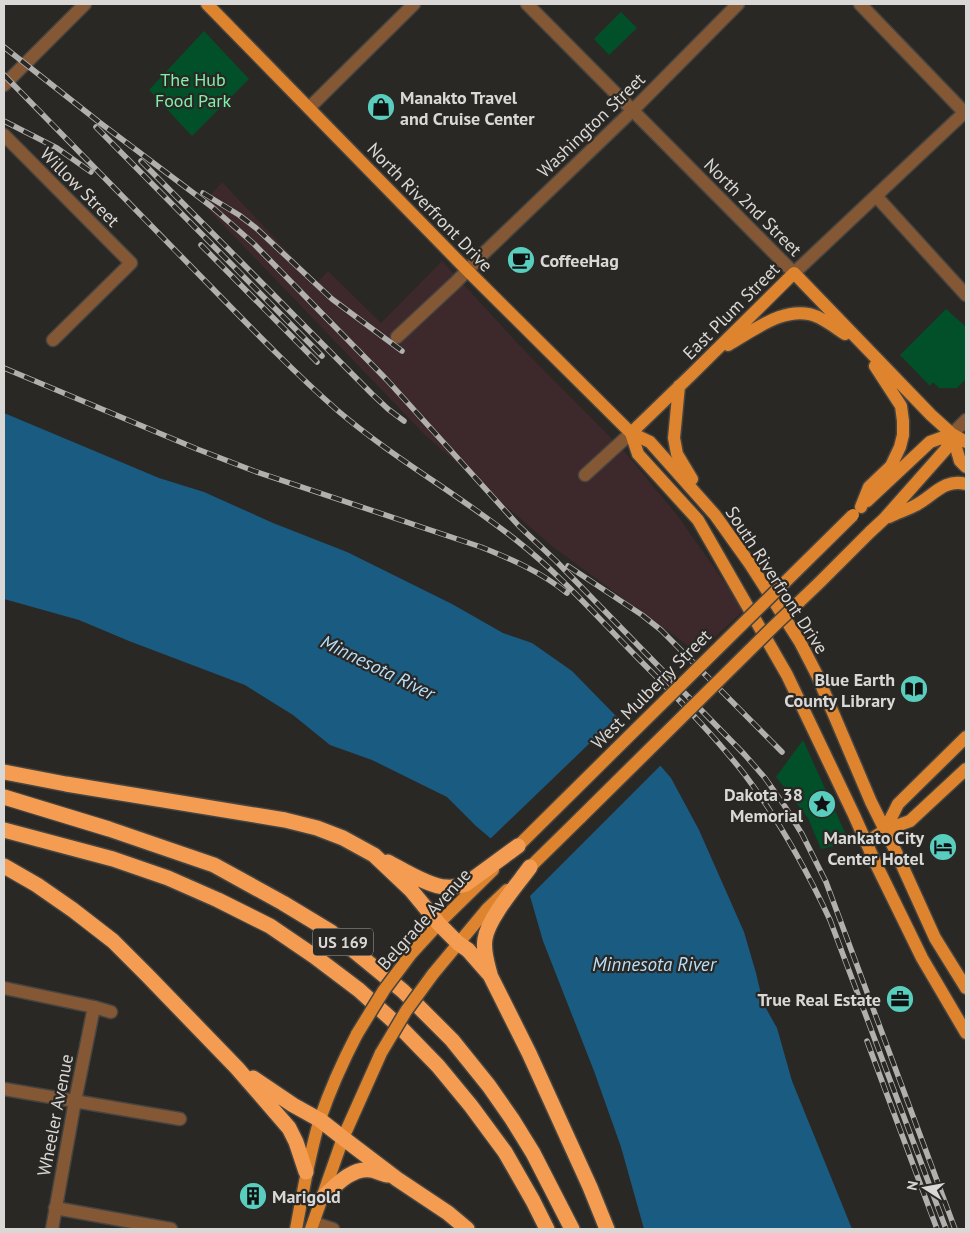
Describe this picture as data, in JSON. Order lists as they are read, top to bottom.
{
  "streets": {
    "highway": ["US 169"],
    "main road": [
      "North Riverfront Drive",
      "North 2nd Street",
      "East Plum Street",
      "South Riverfront Drive",
      "West Mulberry Street",
      "Belgrade Avenue"
    ],
    "street": ["Washington Street", "Willow Street", "Wheeler Avenue"]
  },
  "crossings": [
    ["Washington Street", "North Riverfront Drive"],
    ["Washington Street", "North 2nd Street"],
    ["North Riverfront Drive", "East Plum Street"],
    ["North Riverfront Drive", "South Riverfront Drive"],
    ["North 2nd Street", "East Plum Street"],
    ["North 2nd Street", "West Mulberry Street"],
    ["East Plum Street", "South Riverfront Drive"]
  ],
  "water": ["Minnesota River"],
  "parks": ["The Hub Food Park"],
  "places": {
    "shop": ["Manakto Travel and Cruise Center"],
    "cafe": ["CoffeeHag"],
    "library": ["Blue Earth County Library"],
    "place": ["Dakota 38 Memorial"],
    "hotel": ["Mankato City Center Hotel"],
    "office": ["True Real Estate"],
    "building": ["Marigold"]
  },
  "north": "left"
}
